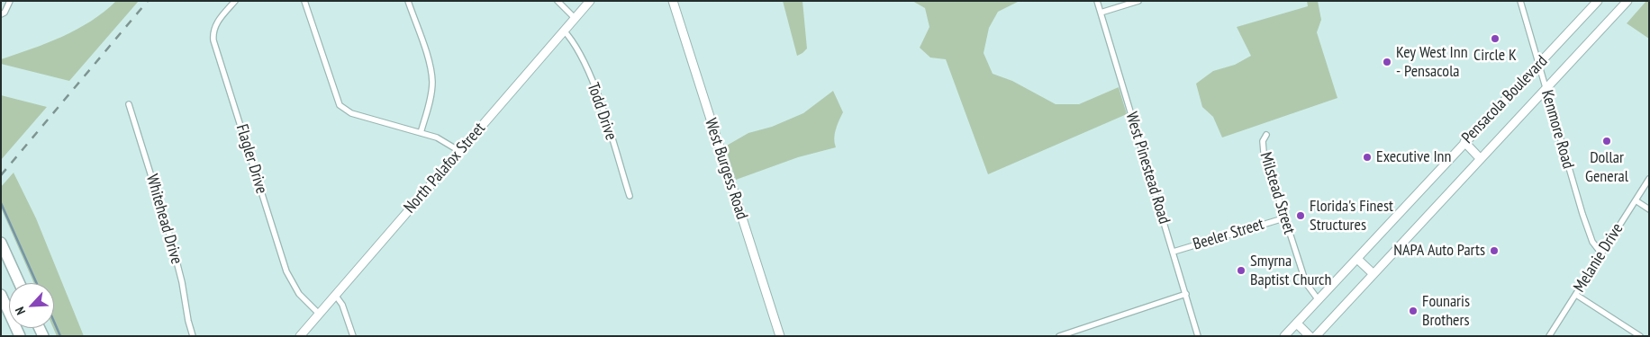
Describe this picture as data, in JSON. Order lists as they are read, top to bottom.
{
  "streets": {
    "main road": ["Pensacola Boulevard", "North Palafox Street", "West Burgess Road"],
    "street": [
      "Todd Drive",
      "Kenmore Road",
      "Flagler Drive",
      "West Pinestead Road",
      "Milstead Street",
      "Whitehead Drive",
      "Beeler Street",
      "Melanie Drive"
    ]
  },
  "crossings": [
    ["Pensacola Boulevard", "Kenmore Road"],
    ["Pensacola Boulevard", "Milstead Street"],
    ["Todd Drive", "North Palafox Street"],
    ["Kenmore Road", "Melanie Drive"],
    ["Flagler Drive", "North Palafox Street"],
    ["West Pinestead Road", "Beeler Street"],
    ["Milstead Street", "Beeler Street"]
  ],
  "places": [
    "Circle K",
    "Key West Inn - Pensacola",
    "Dollar General",
    "Executive Inn",
    "Florida's Finest Structures",
    "NAPA Auto Parts",
    "Smyrna Baptist Church",
    "Founaris Brothers"
  ],
  "north": "bottom left"
}
